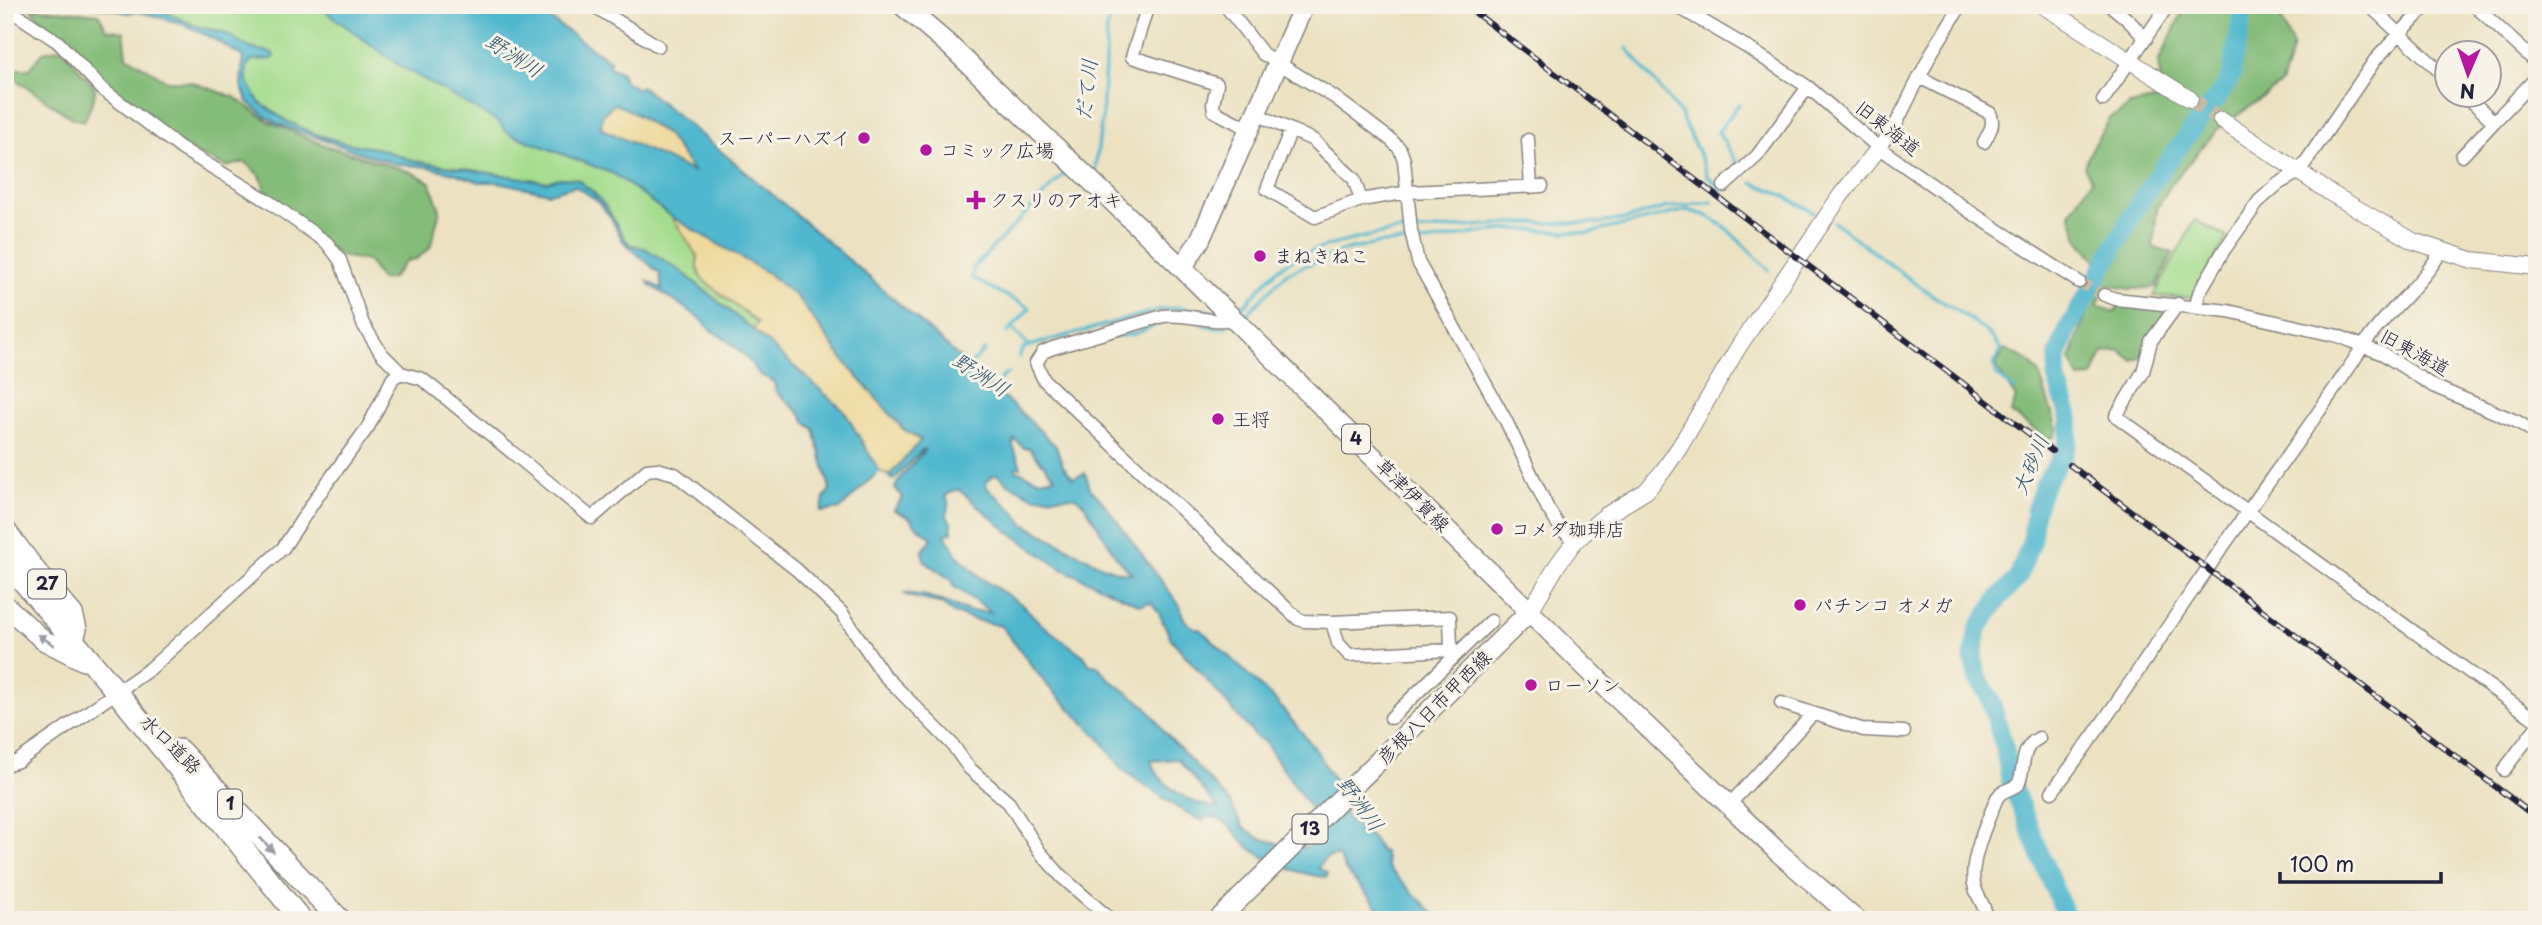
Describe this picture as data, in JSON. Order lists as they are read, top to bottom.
{
  "streets": {
    "highway": ["水口道路", "1"],
    "main road": [
      "4",
      "草津伊賀線",
      "27",
      "彦根八日市甲西線",
      "13"
    ],
    "street": ["旧東海道"]
  },
  "crossings": [
    ["草津伊賀線", "彦根八日市甲西線"],
    ["27", "水口道路"]
  ],
  "water": ["野洲川", "だて川", "大砂川"],
  "places": {
    "other": [
      "スーパーハズイ",
      "コミック広場",
      "まねきねこ",
      "王将",
      "コメダ珈琲店",
      "パチンコ オメガ",
      "ローソン"
    ],
    "health": ["クスリのアオキ"]
  },
  "scale_bar": "100 m",
  "north": "bottom"
}
